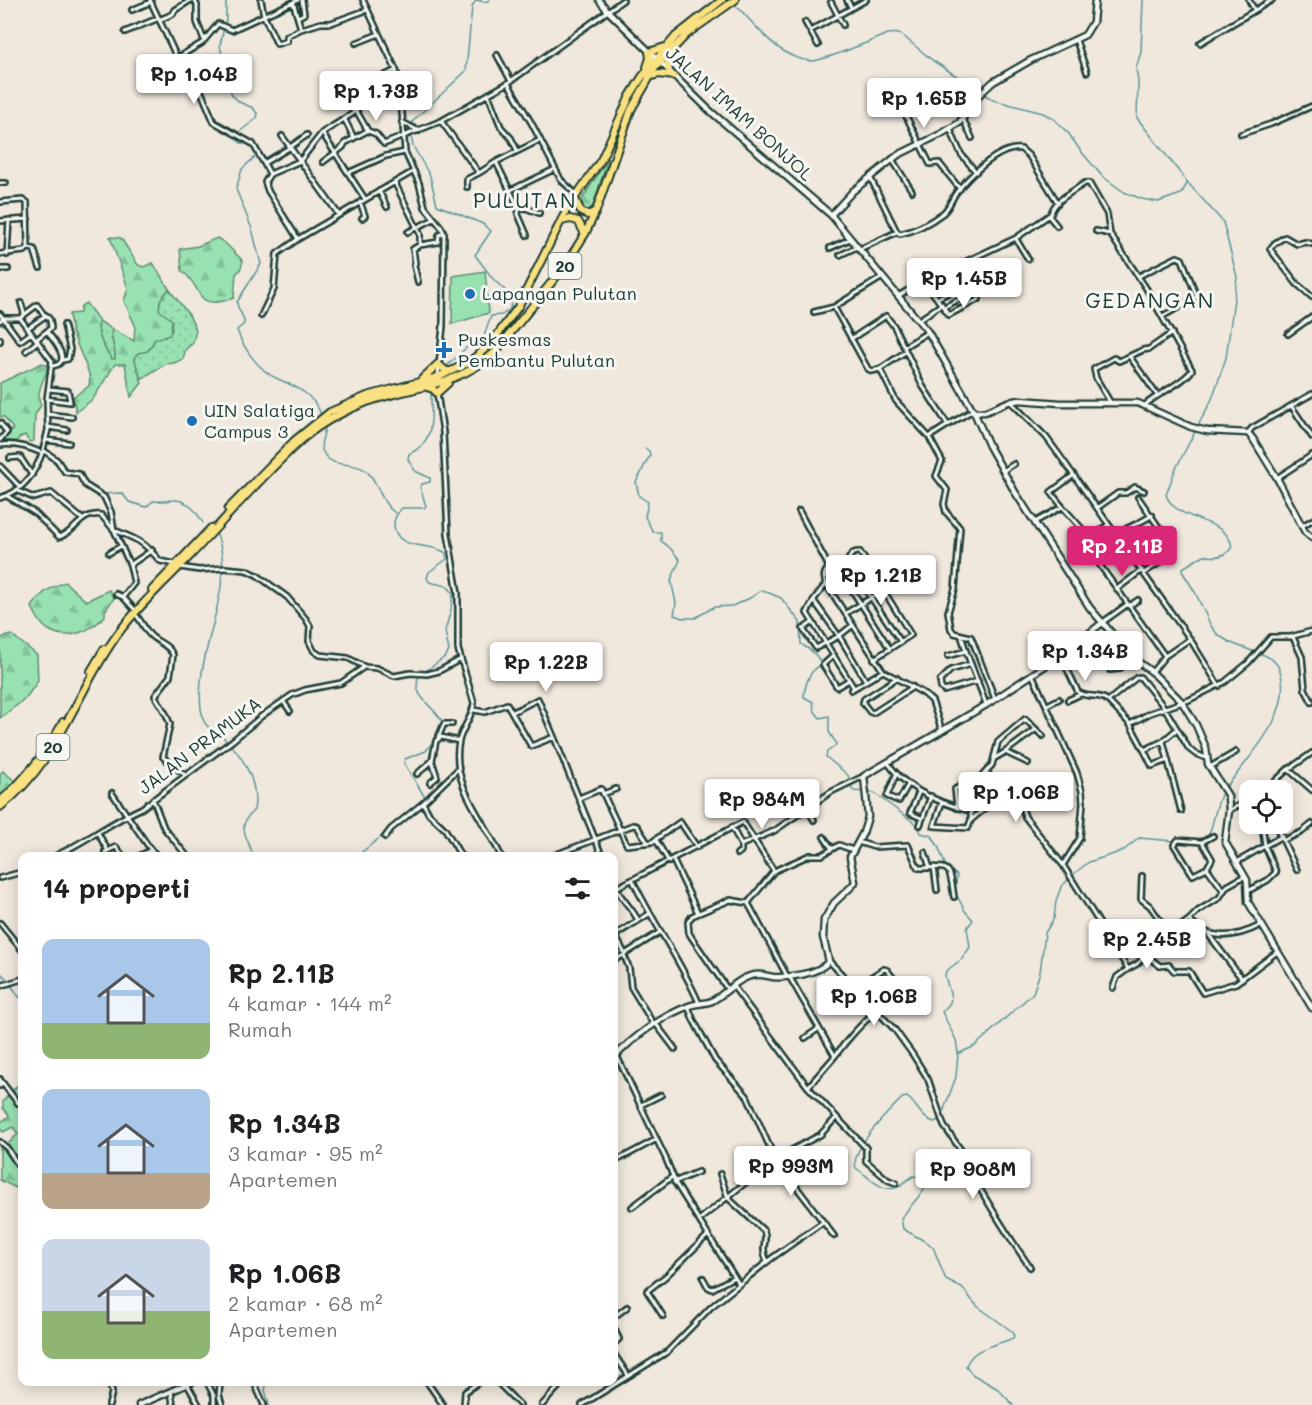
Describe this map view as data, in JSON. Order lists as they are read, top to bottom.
{
  "streets": {
    "highway": ["20"],
    "street": ["JALAN IMAM BONJOL", "JALAN PRAMUKA"]
  },
  "crossings": [
    ["JALAN IMAM BONJOL", "20"]
  ],
  "districts": ["PULUTAN", "GEDANGAN"],
  "places": {
    "other": ["Lapangan Pulutan", "UIN Salatiga Campus 3"],
    "health": ["Puskesmas Pembantu Pulutan"]
  },
  "page": {
    "price": [
      "Rp 1.04B",
      "Rp 1.73B",
      "Rp 1.65B",
      "Rp 1.45B",
      "Rp 2.11B",
      "Rp 1.21B",
      "Rp 1.34B",
      "Rp 1.22B",
      "Rp 1.06B",
      "Rp 984M",
      "Rp 2.45B",
      "Rp 1.06B",
      "Rp 993M",
      "Rp 908M"
    ],
    "heading": "14 properti",
    "list": [
      {
        "name": "Rp 2.11B",
        "note": "4 kamar · 144 m² · Rumah"
      },
      {
        "name": "Rp 1.34B",
        "note": "3 kamar · 95 m² · Apartemen"
      },
      {
        "name": "Rp 1.06B",
        "note": "2 kamar · 68 m² · Apartemen"
      }
    ]
  }
}
